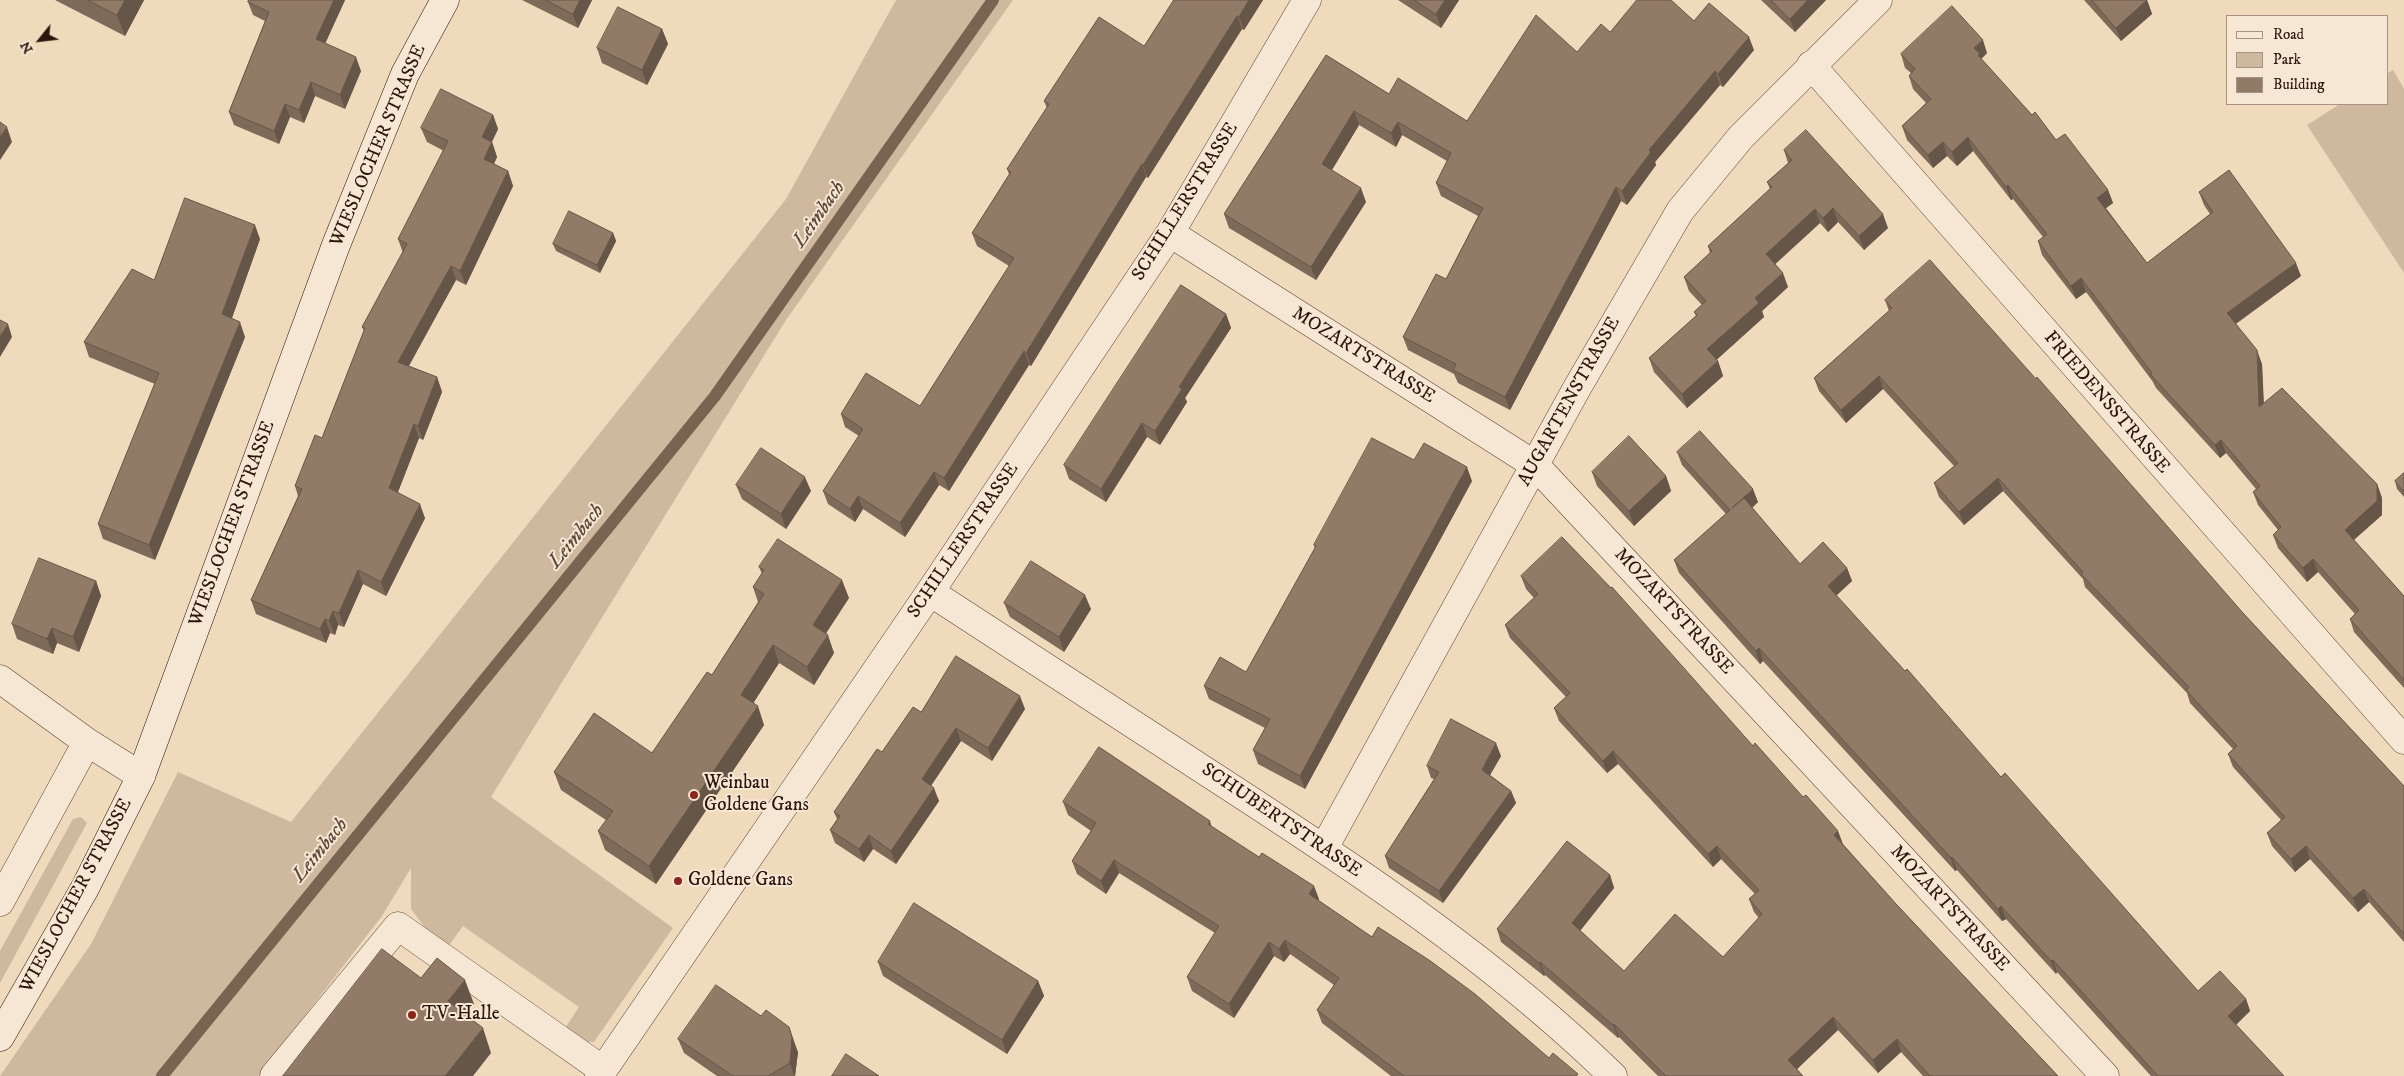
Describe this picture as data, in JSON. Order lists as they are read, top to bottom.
{
  "streets": {
    "street": [
      "WIESLOCHER STRASSE",
      "SCHILLERSTRASSE",
      "MOZARTSTRASSE",
      "AUGARTENSTRASSE",
      "FRIEDENSSTRASSE",
      "SCHUBERTSTRASSE"
    ]
  },
  "crossings": [
    ["SCHILLERSTRASSE", "MOZARTSTRASSE"],
    ["SCHILLERSTRASSE", "SCHUBERTSTRASSE"],
    ["MOZARTSTRASSE", "AUGARTENSTRASSE"],
    ["AUGARTENSTRASSE", "FRIEDENSSTRASSE"],
    ["AUGARTENSTRASSE", "SCHUBERTSTRASSE"]
  ],
  "water": ["Leimbach"],
  "places": ["Weinbau Goldene Gans", "Goldene Gans", "TV-Halle"],
  "legend": ["Road", "Park", "Building"],
  "north": "bottom left"
}
